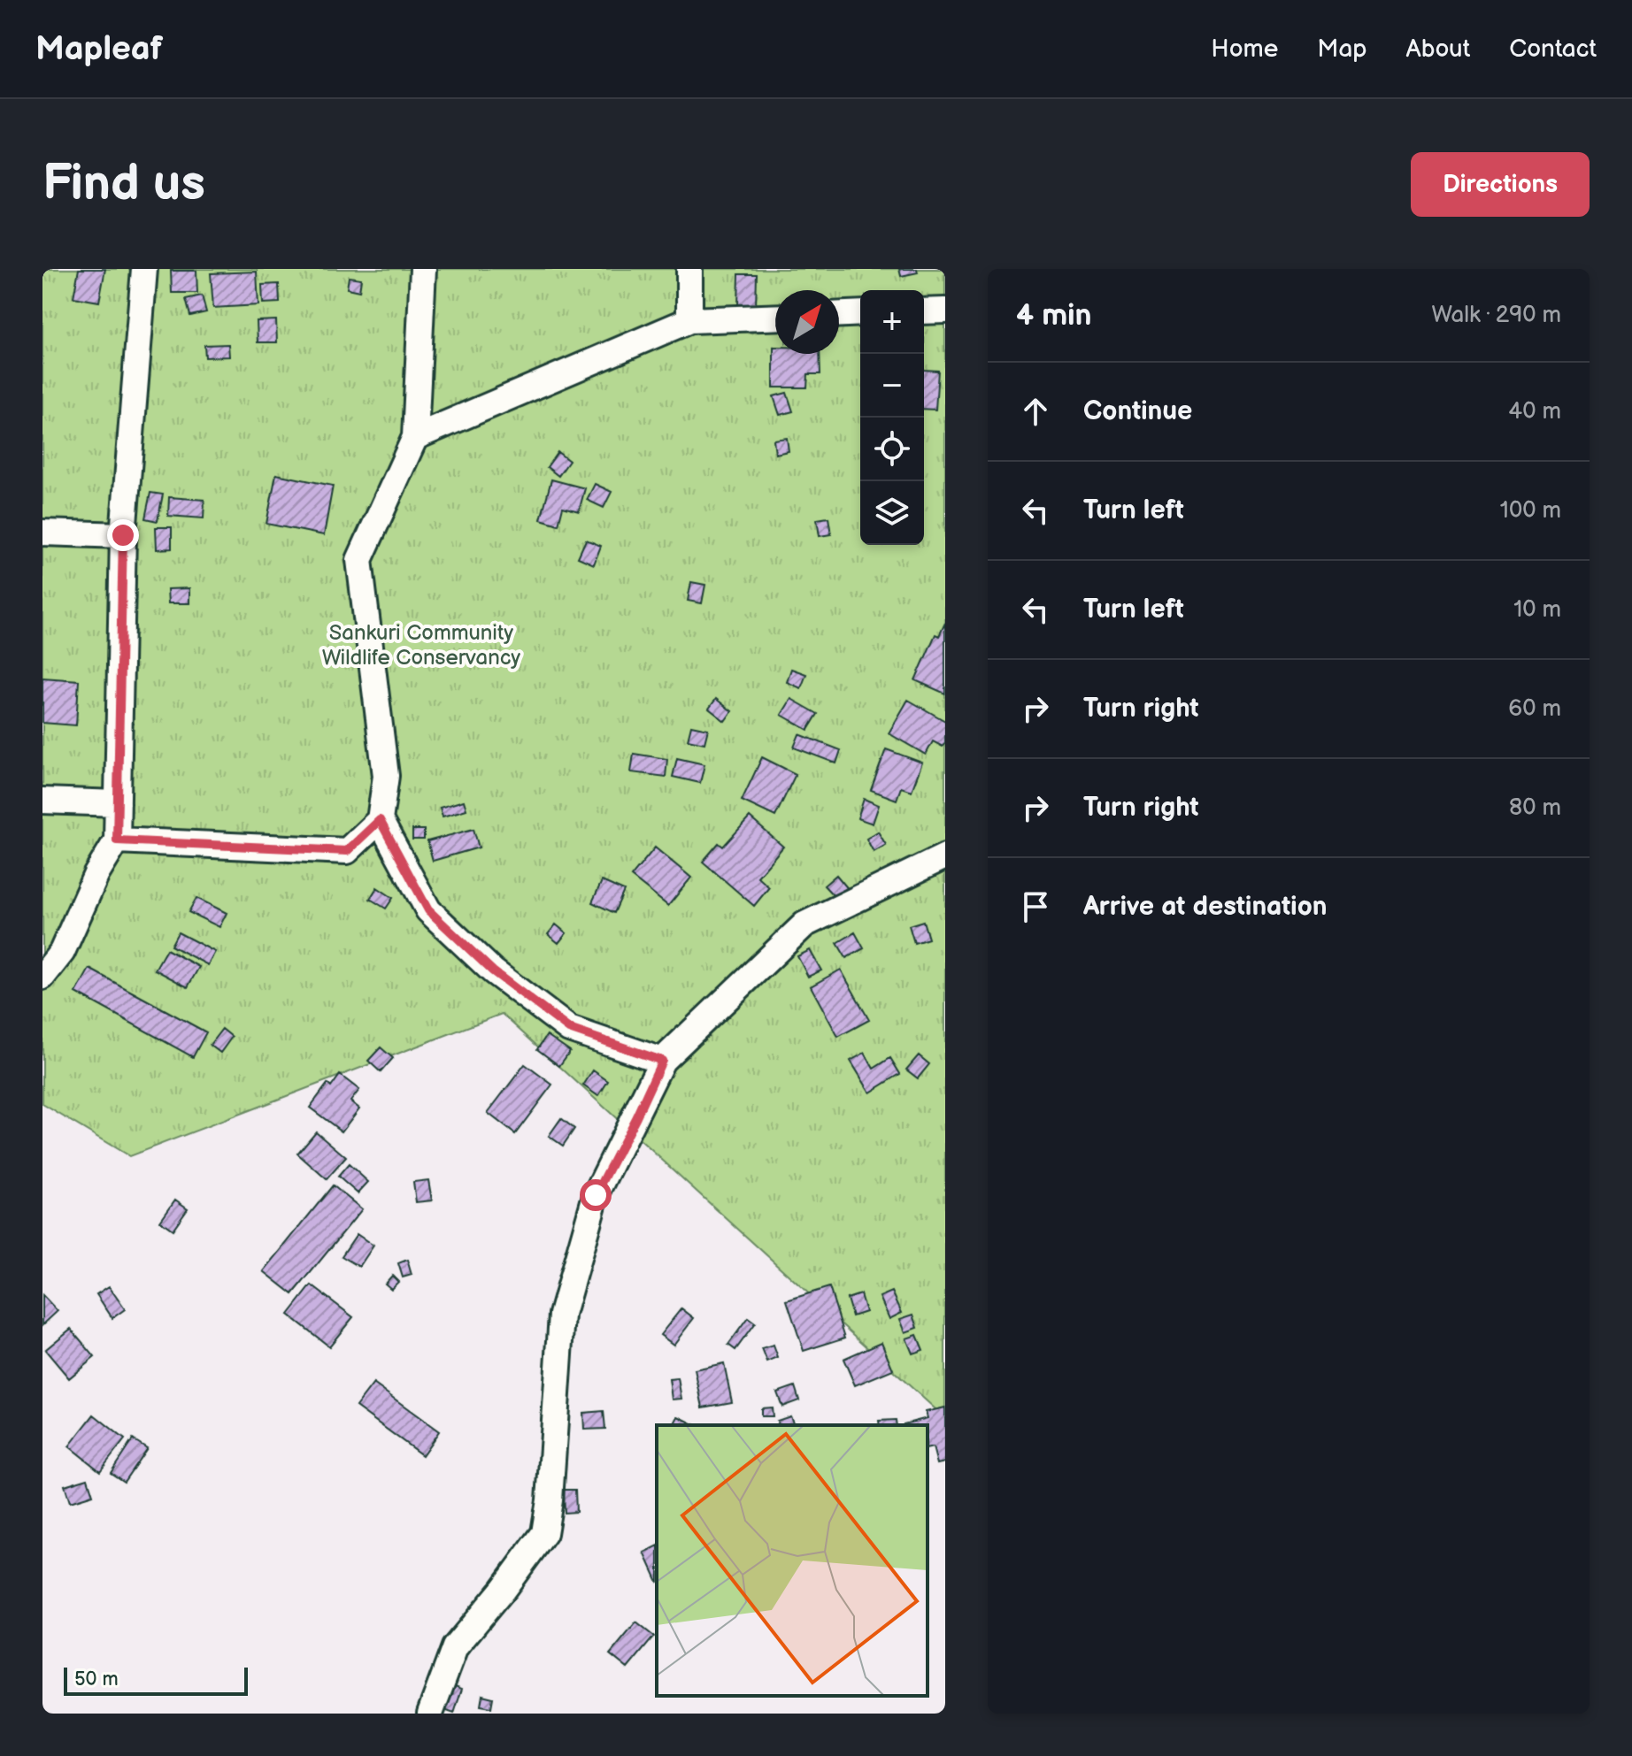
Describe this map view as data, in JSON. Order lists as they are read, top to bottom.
{
  "parks": ["Sankuri Community Wildlife Conservancy"],
  "scale_bar": "50 m",
  "north": "top right",
  "page": {
    "header": "Mapleaf",
    "nav": [
      "Home",
      "Map",
      "About",
      "Contact"
    ],
    "buttons": "Directions",
    "title": "Find us",
    "heading": ["4 min", "Walk · 290 m"],
    "map_buttons": ["+", "−"],
    "list": [
      ["Continue", "40 m"],
      ["Turn left", "100 m"],
      ["Turn left", "10 m"],
      ["Turn right", "60 m"],
      ["Turn right", "80 m"],
      "Arrive at destination"
    ],
    "scale": "50 m"
  }
}
